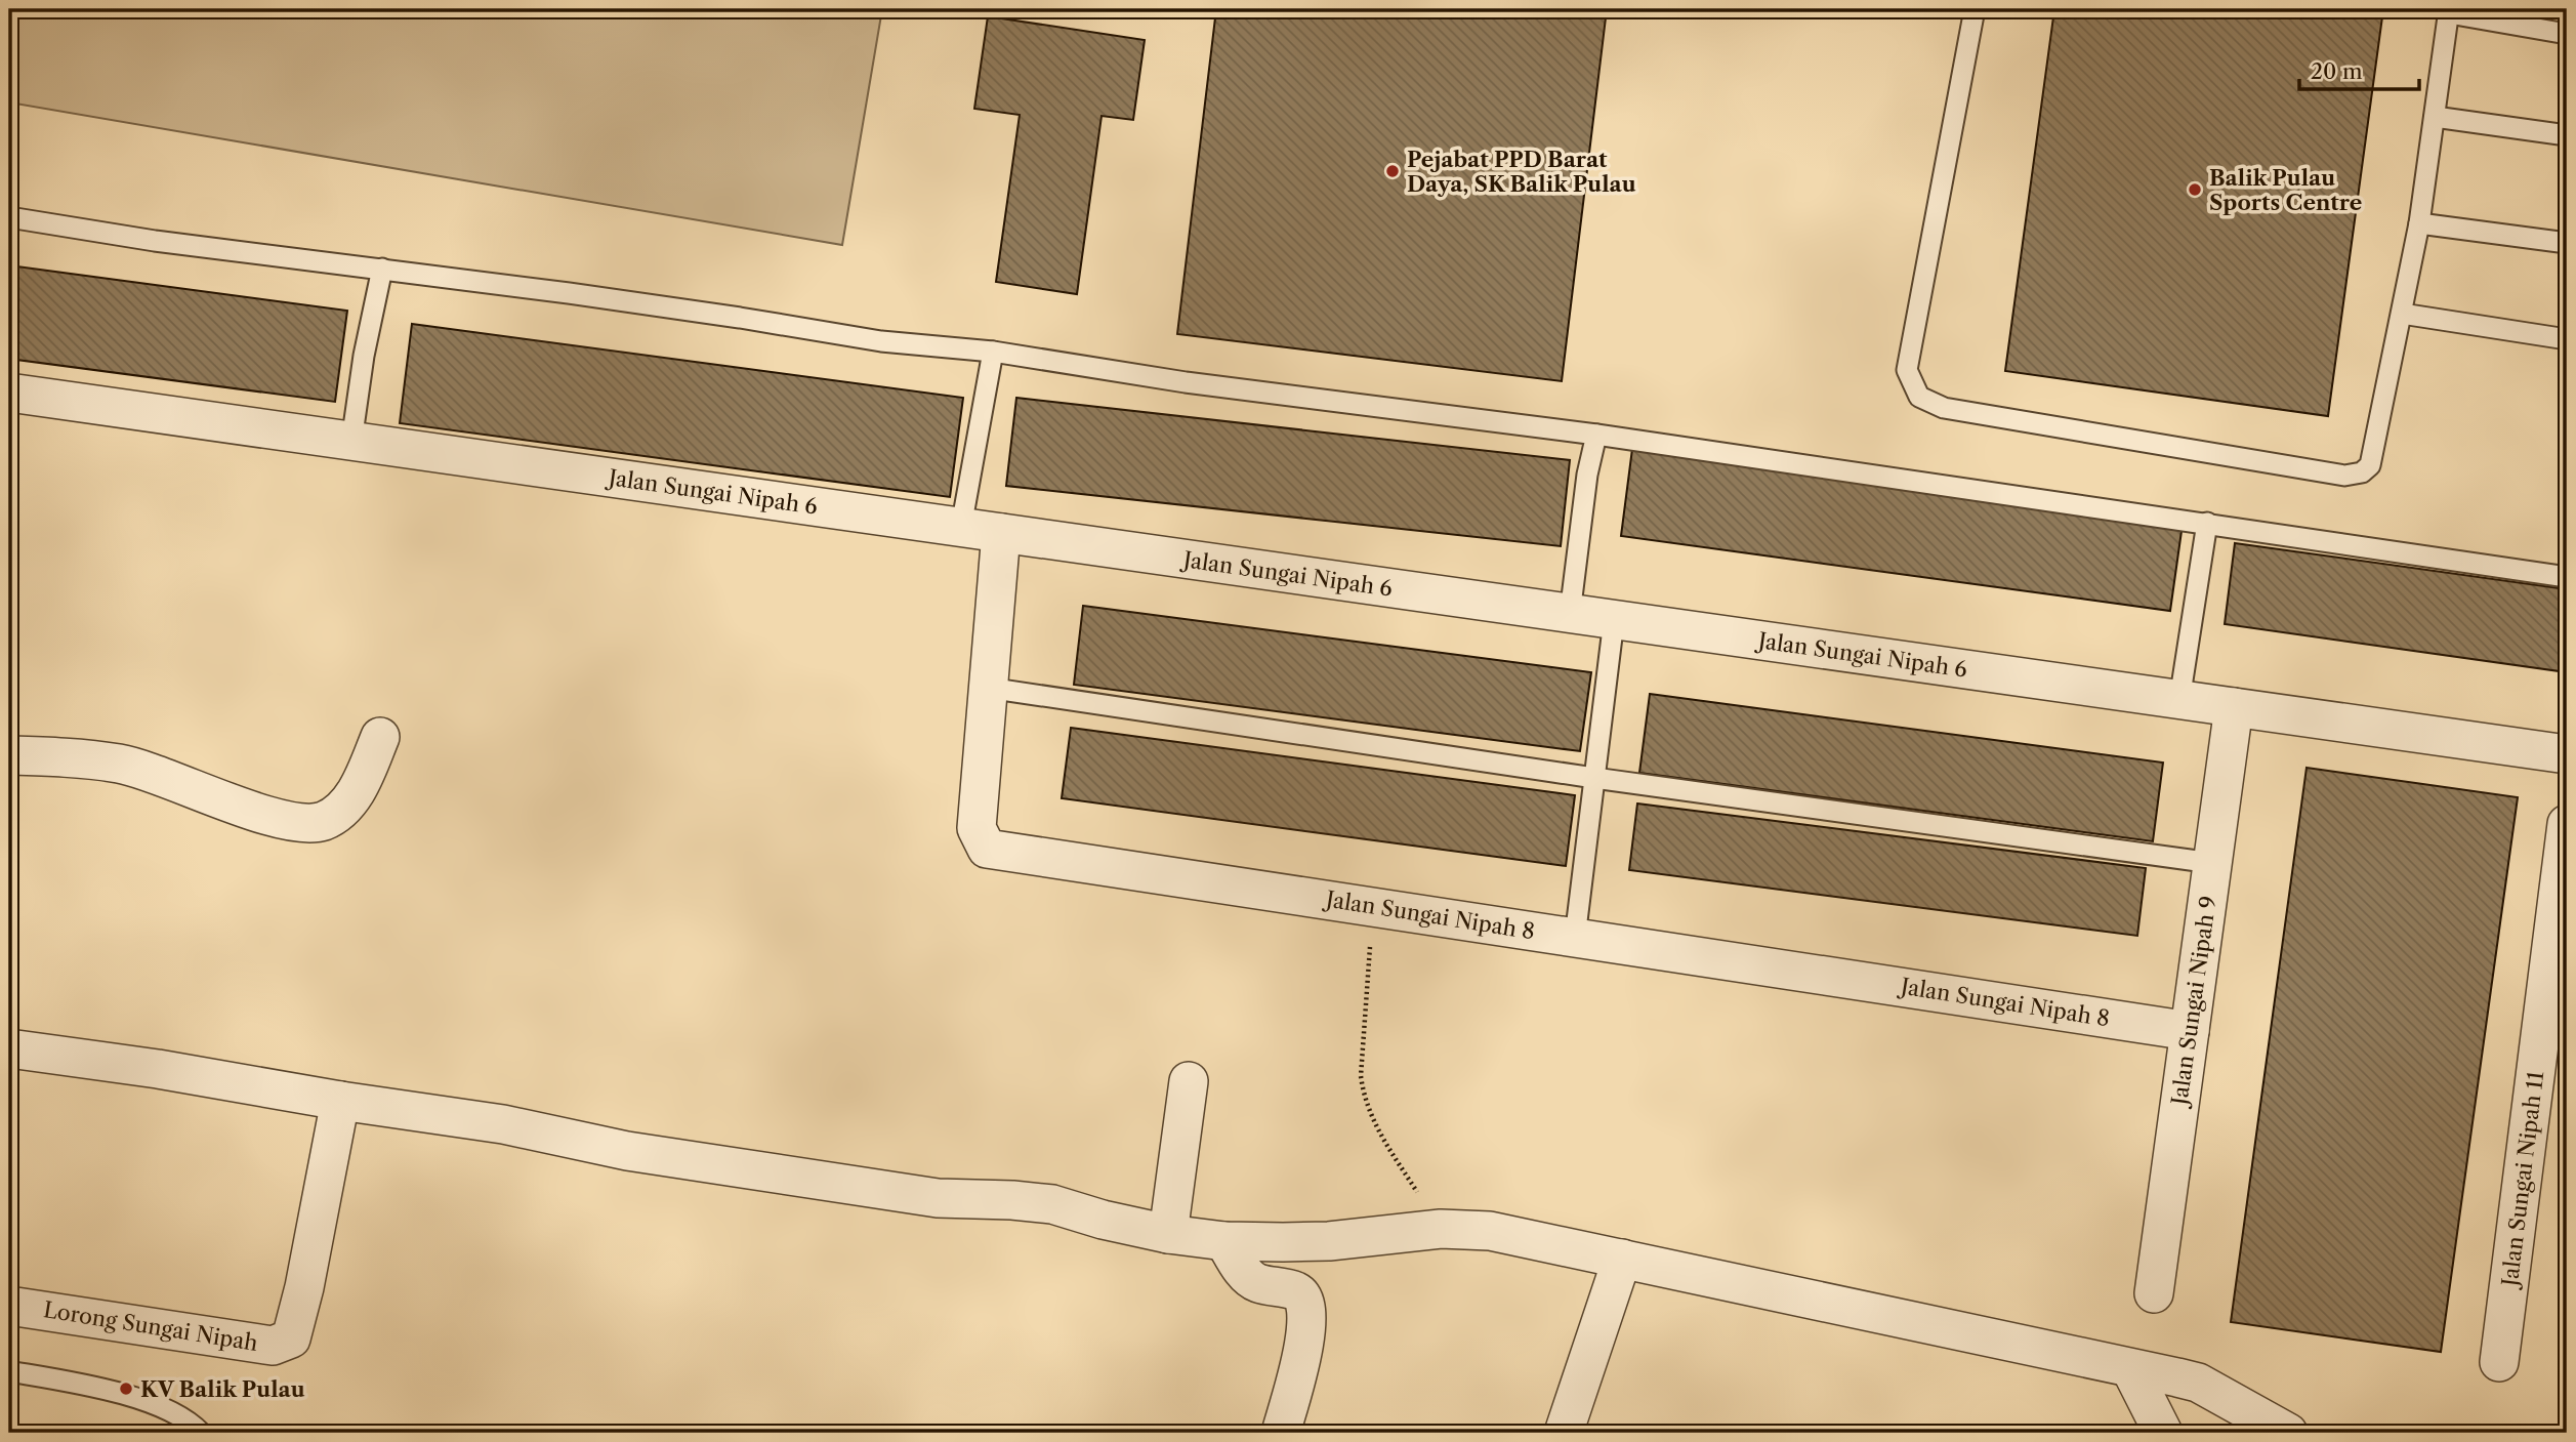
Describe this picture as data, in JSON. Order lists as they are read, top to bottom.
{
  "streets": {
    "street": [
      "Jalan Sungai Nipah 6",
      "Jalan Sungai Nipah 8",
      "Jalan Sungai Nipah 9",
      "Jalan Sungai Nipah 11",
      "Lorong Sungai Nipah"
    ]
  },
  "crossings": [
    ["Jalan Sungai Nipah 6", "Jalan Sungai Nipah 8"],
    ["Jalan Sungai Nipah 6", "Jalan Sungai Nipah 9"],
    ["Jalan Sungai Nipah 8", "Jalan Sungai Nipah 9"]
  ],
  "places": ["Pejabat PPD Barat Daya, SK Balik Pulau", "Balik Pulau Sports Centre", "KV Balik Pulau"],
  "scale_bar": "20 m"
}
